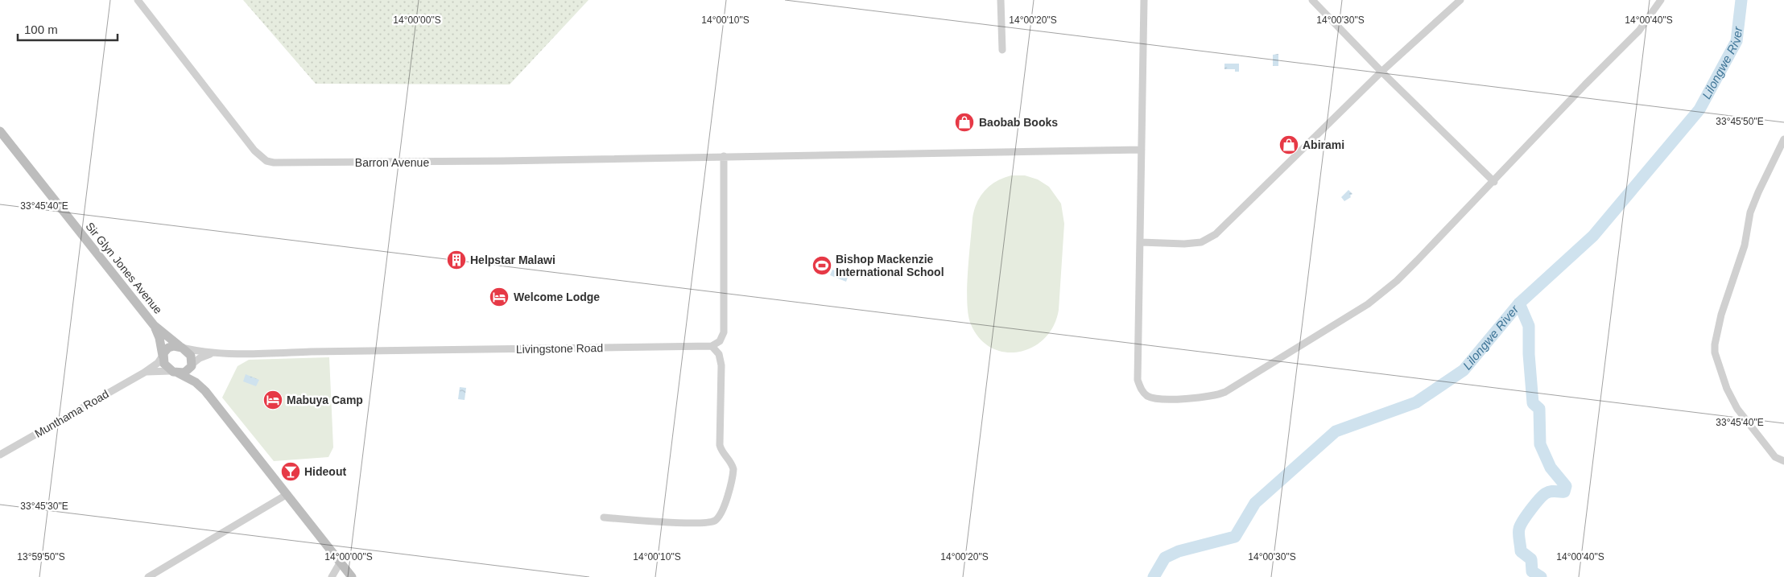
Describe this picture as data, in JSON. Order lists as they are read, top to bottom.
{
  "streets": {
    "main road": ["Sir Glyn Jones Avenue"],
    "street": ["Barron Avenue", "Livingstone Road", "Munthama Road"]
  },
  "crossings": [
    ["Livingstone Road", "Munthama Road"]
  ],
  "water": ["Lilongwe River"],
  "places": {
    "shop": ["Baobab Books", "Abirami"],
    "building": ["Helpstar Malawi"],
    "sports": ["Bishop Mackenzie International School"],
    "hotel": ["Welcome Lodge", "Mabuya Camp"],
    "bar": ["Hideout"]
  },
  "scale_bar": "100 m",
  "coordinates": [
    "14°00'00\"S",
    "14°00'10\"S",
    "14°00'20\"S",
    "14°00'30\"S",
    "14°00'40\"S",
    "33°45'50\"E",
    "33°45'40\"E",
    "33°45'30\"E",
    "13°59'50\"S"
  ]
}
